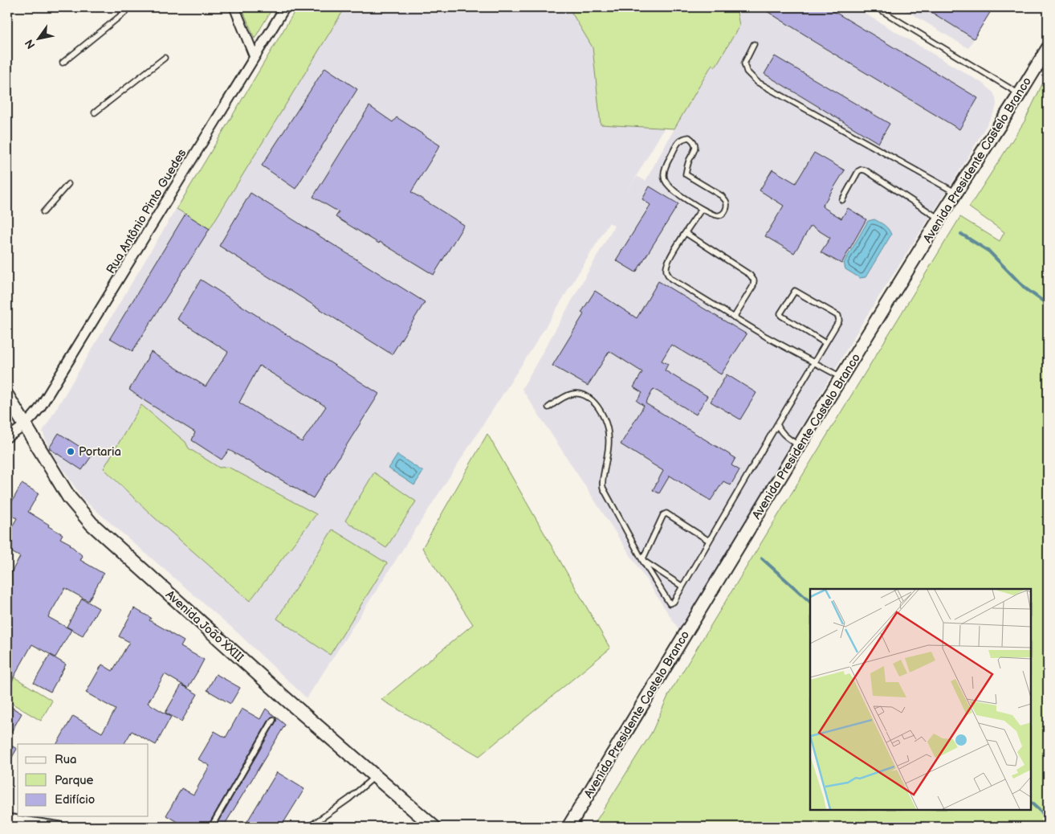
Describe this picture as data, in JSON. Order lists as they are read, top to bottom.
{
  "streets": {
    "main road": ["Avenida João XXIII"],
    "street": ["Avenida Presidente Castelo Branco", "Rua Antônio Pinto Guedes"]
  },
  "crossings": [
    ["Rua Antônio Pinto Guedes", "Avenida João XXIII"]
  ],
  "places": ["Portaria"],
  "legend": ["Rua", "Parque", "Edifício"],
  "north": "bottom left"
}
